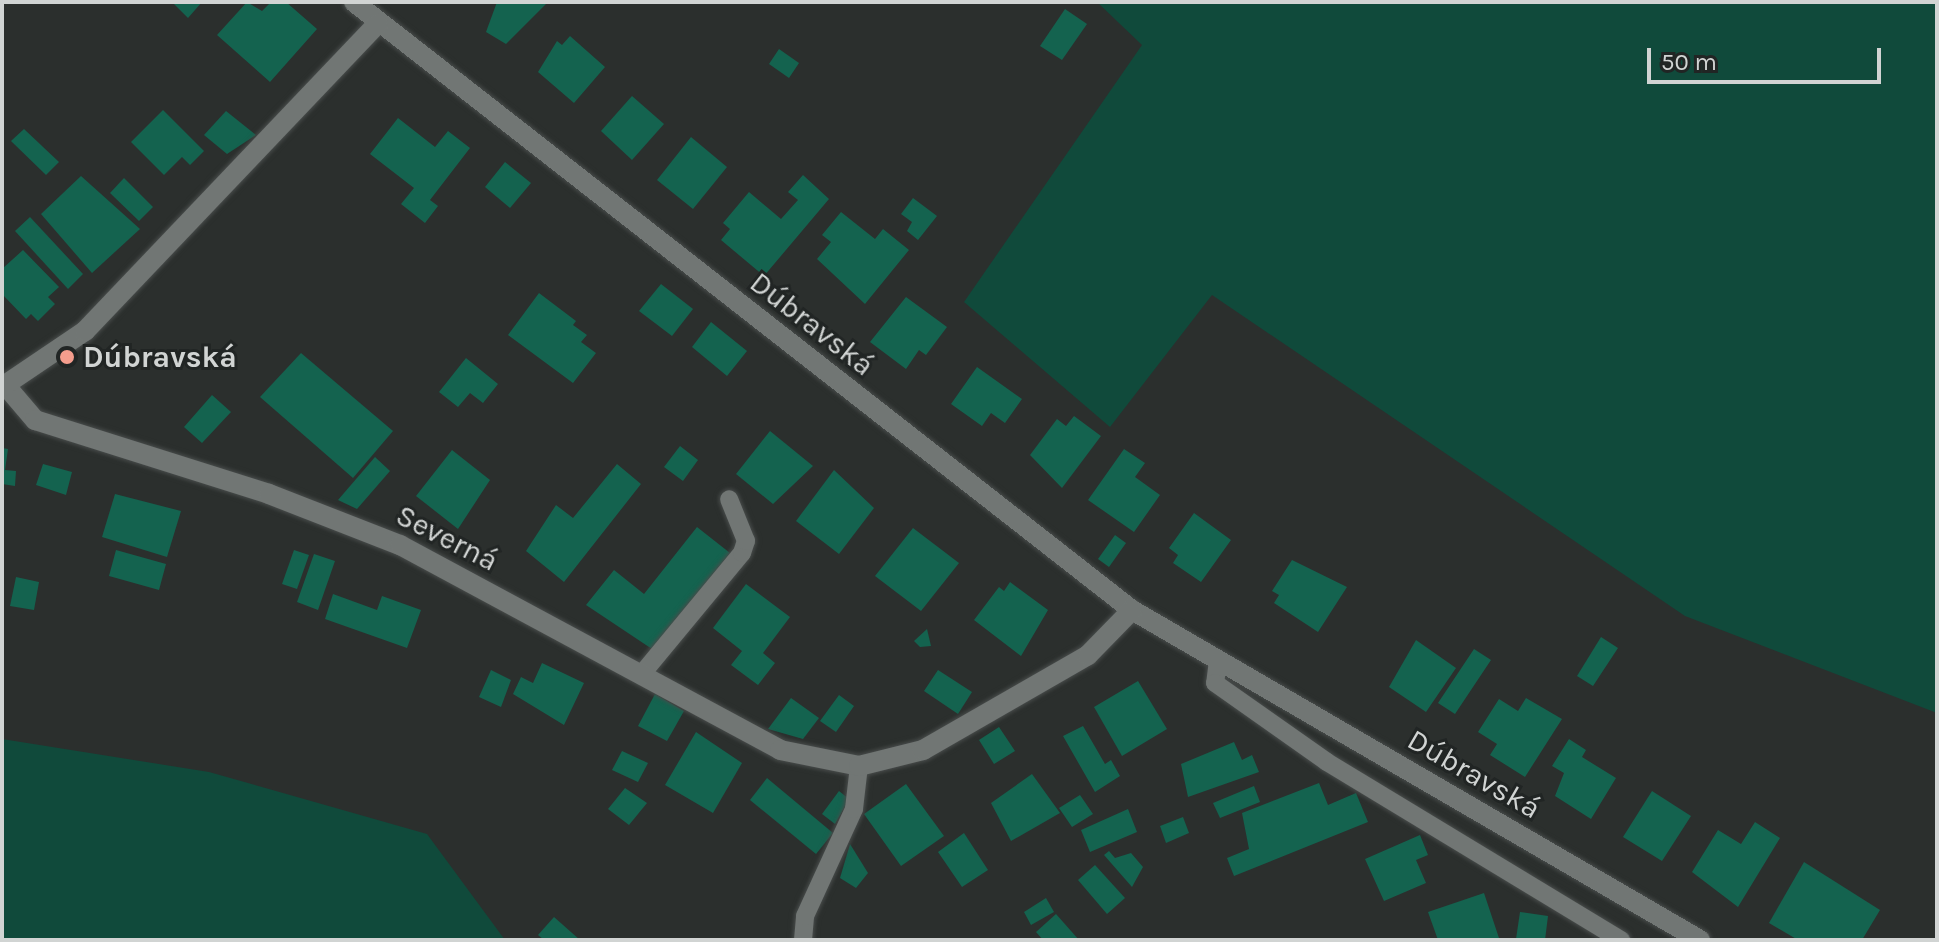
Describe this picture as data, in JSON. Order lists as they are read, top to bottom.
{
  "streets": {
    "street": ["Dúbravská", "Severná"]
  },
  "crossings": [
    ["Dúbravská", "Severná"]
  ],
  "places": ["Dúbravská"],
  "scale_bar": "50 m"
}
